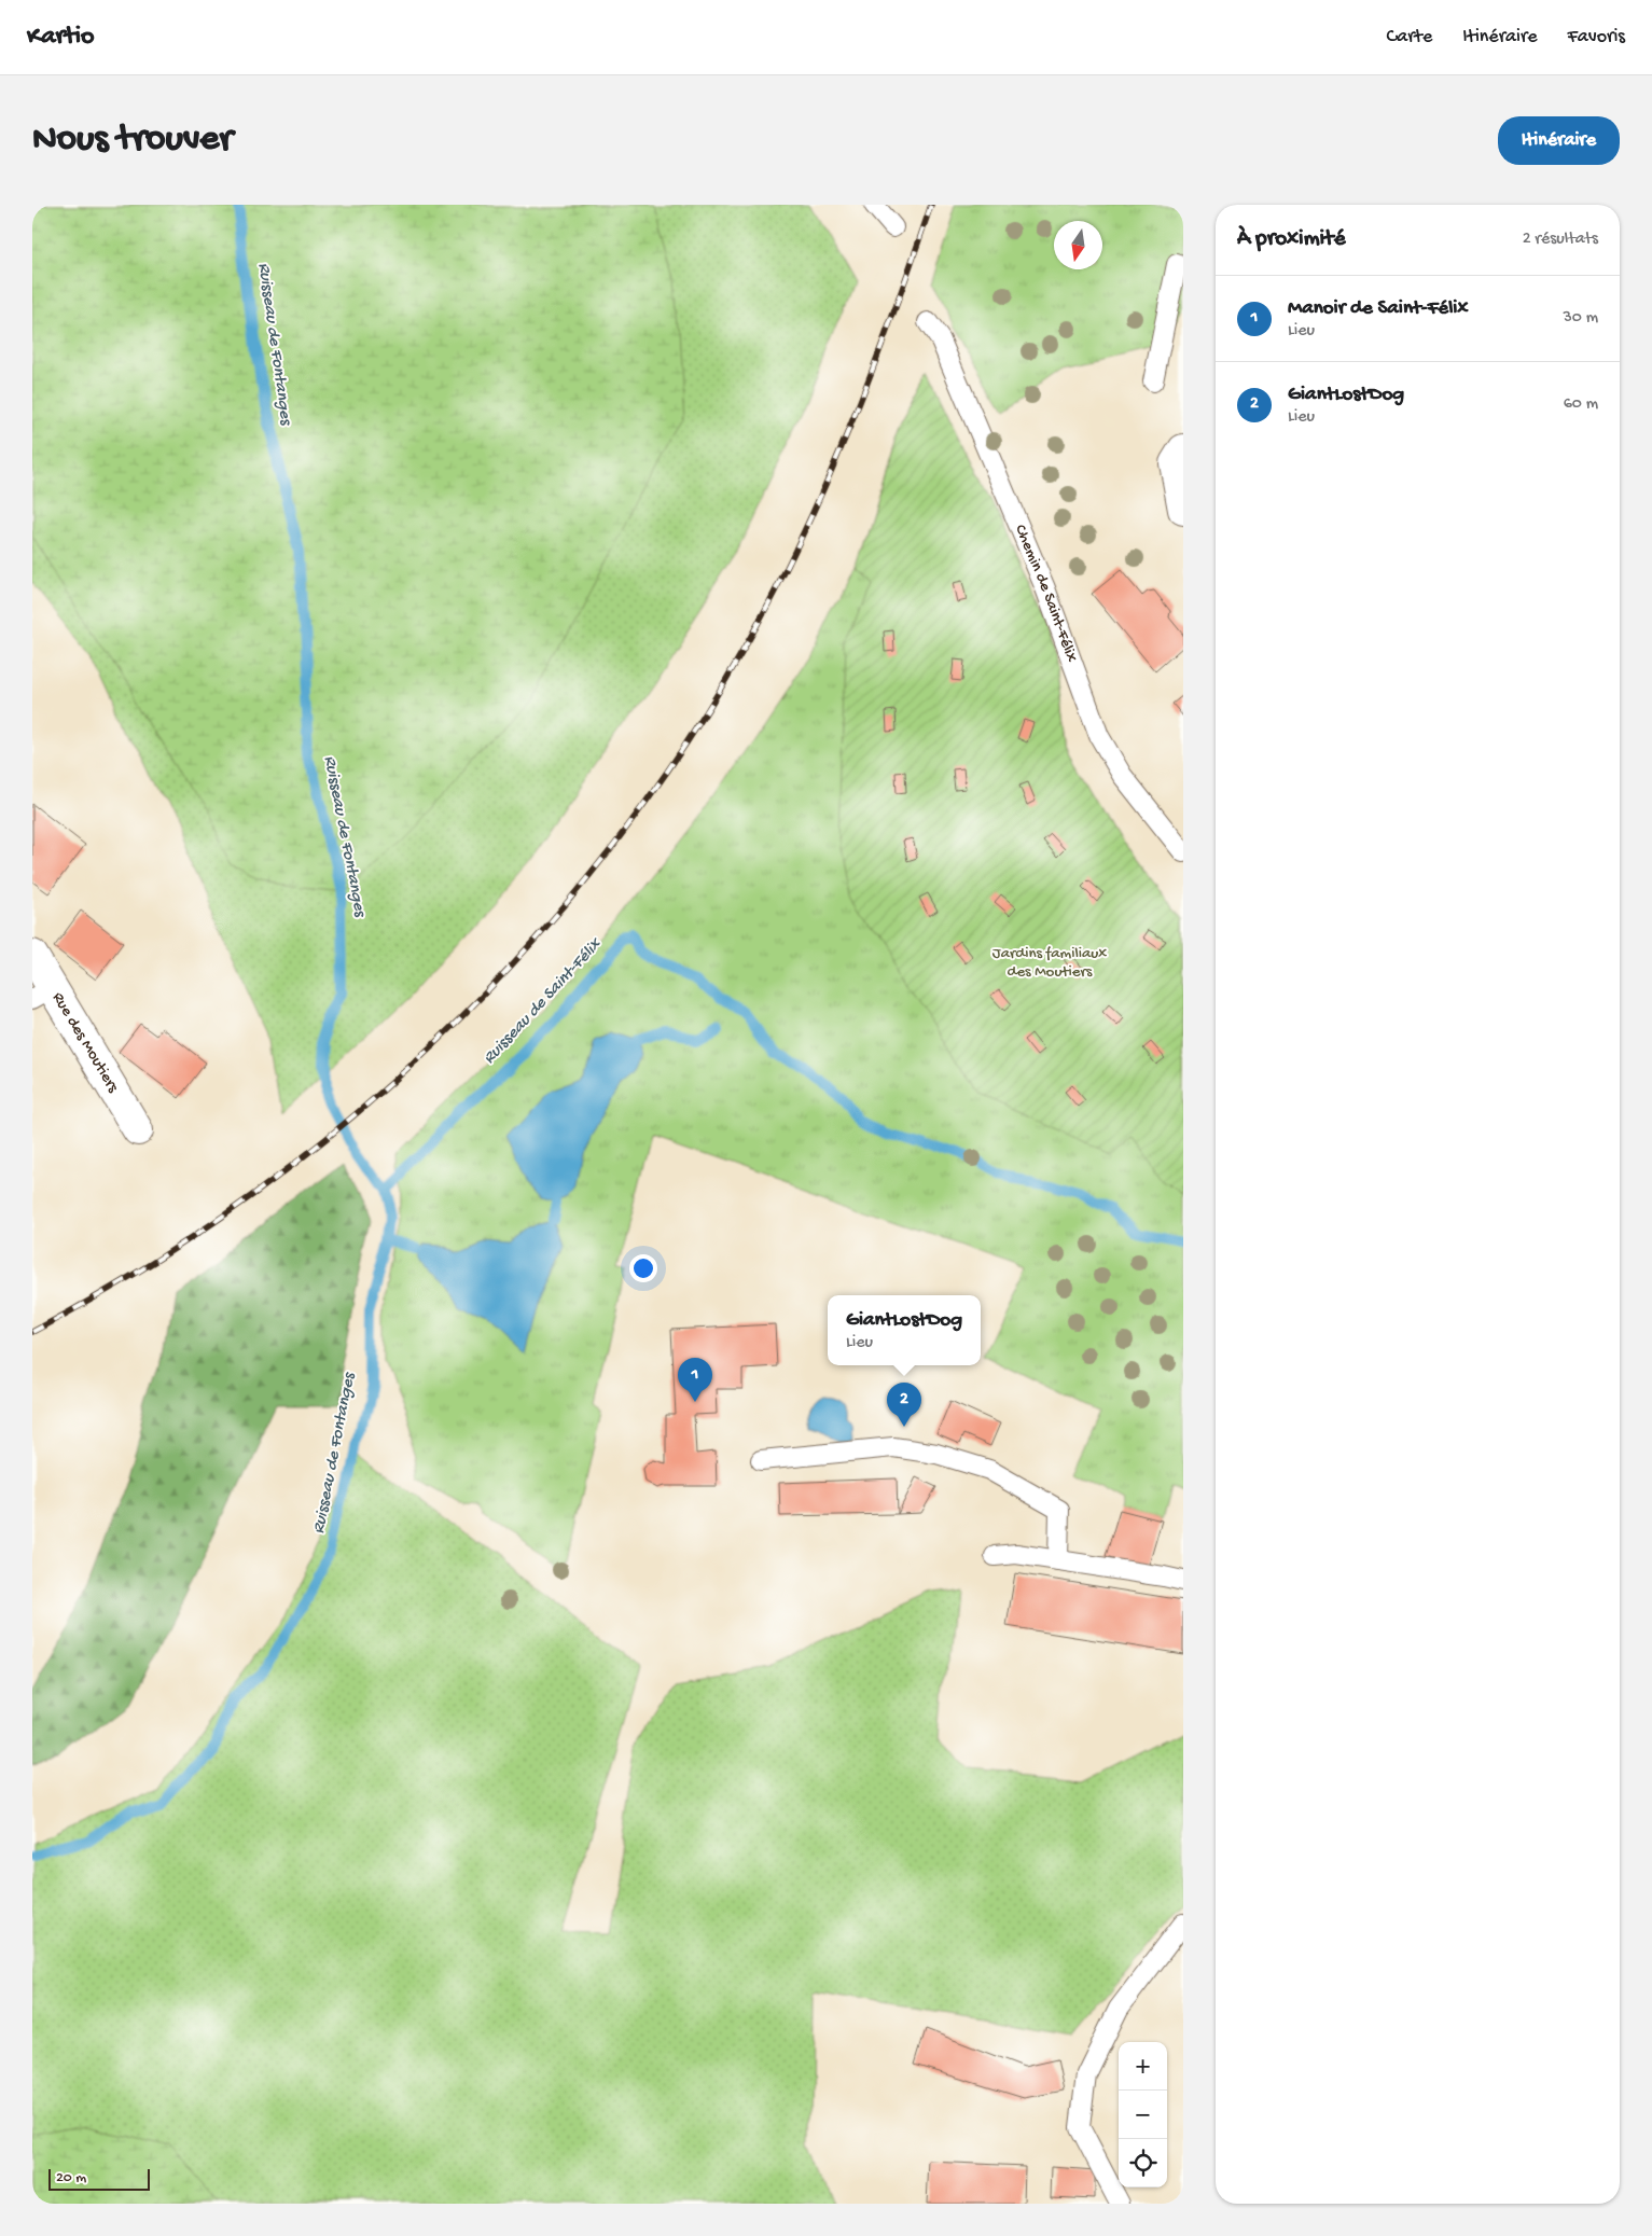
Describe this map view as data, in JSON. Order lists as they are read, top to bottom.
{
  "streets": {
    "street": ["Rue des Moutiers"],
    "lane": ["Chemin de Saint-Félix"]
  },
  "water": ["Ruisseau de Fontanges", "Ruisseau de Saint-Félix"],
  "parks": ["Jardins familiaux des Moutiers"],
  "scale_bar": "20 m",
  "north": "bottom",
  "page": {
    "header": "Kartio",
    "nav": ["Carte", "Itinéraire", "Favoris"],
    "buttons": "Itinéraire",
    "title": "Nous trouver",
    "heading": ["À proximité", "2 résultats"],
    "list": [
      {
        "mark": "1",
        "name": "Manoir de Saint-Félix",
        "note": "Lieu",
        "value": "30 m"
      },
      {
        "mark": "2",
        "name": "GiantLostDog",
        "note": "Lieu",
        "value": "60 m"
      }
    ],
    "popup": ["GiantLostDog", "Lieu"],
    "pins": ["1", "2"],
    "map_buttons": ["+", "−"],
    "scale": "20 m"
  }
}
